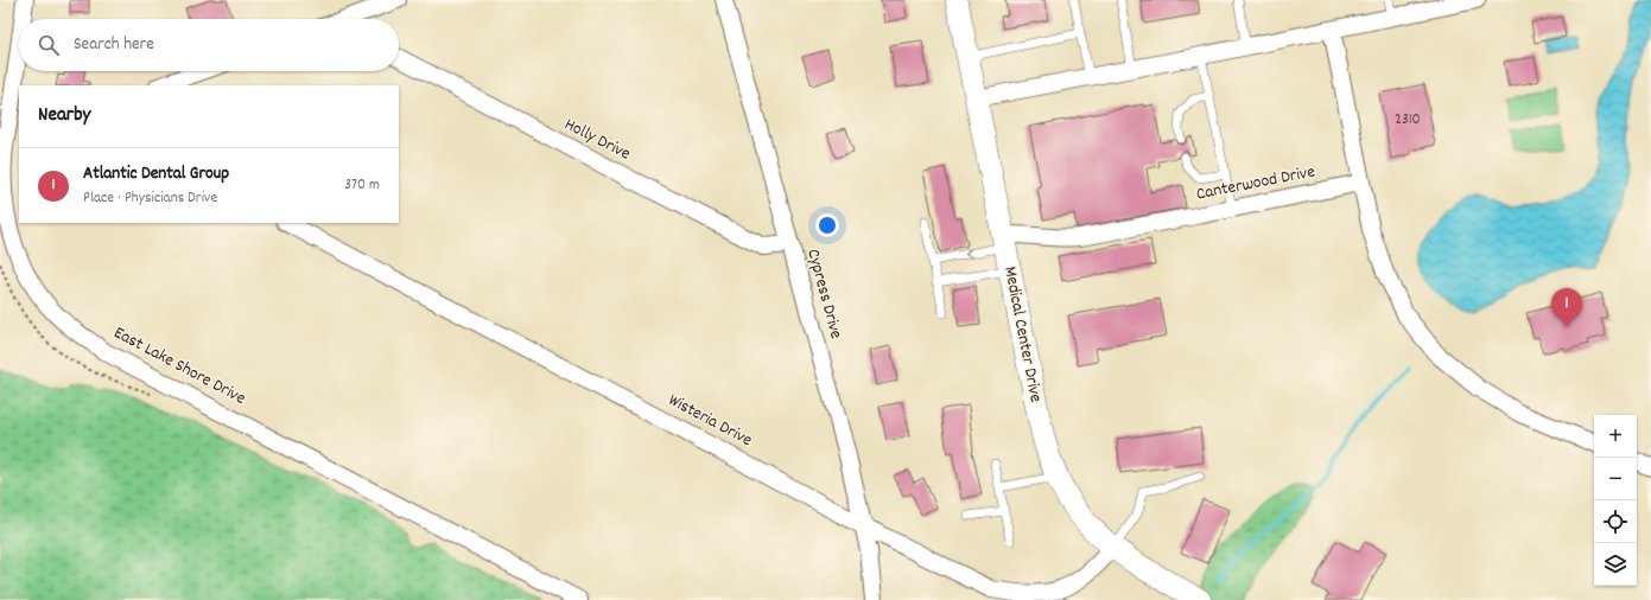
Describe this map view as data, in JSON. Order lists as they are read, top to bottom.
{
  "streets": {
    "street": [
      "Holly Drive",
      "Canterwood Drive",
      "Cypress Drive",
      "Medical Center Drive",
      "East Lake Shore Drive",
      "Wisteria Drive"
    ]
  },
  "crossings": [
    ["Holly Drive", "Cypress Drive"],
    ["Canterwood Drive", "Medical Center Drive"],
    ["Cypress Drive", "Wisteria Drive"],
    ["Medical Center Drive", "Wisteria Drive"]
  ],
  "house_numbers": ["2310"],
  "page": {
    "search": "Search here",
    "heading": "Nearby",
    "list": [
      {
        "mark": "1",
        "name": "Atlantic Dental Group",
        "note": "Place · Physicians Drive",
        "value": "370 m"
      }
    ],
    "pins": "1",
    "map_buttons": ["+", "−"]
  }
}
